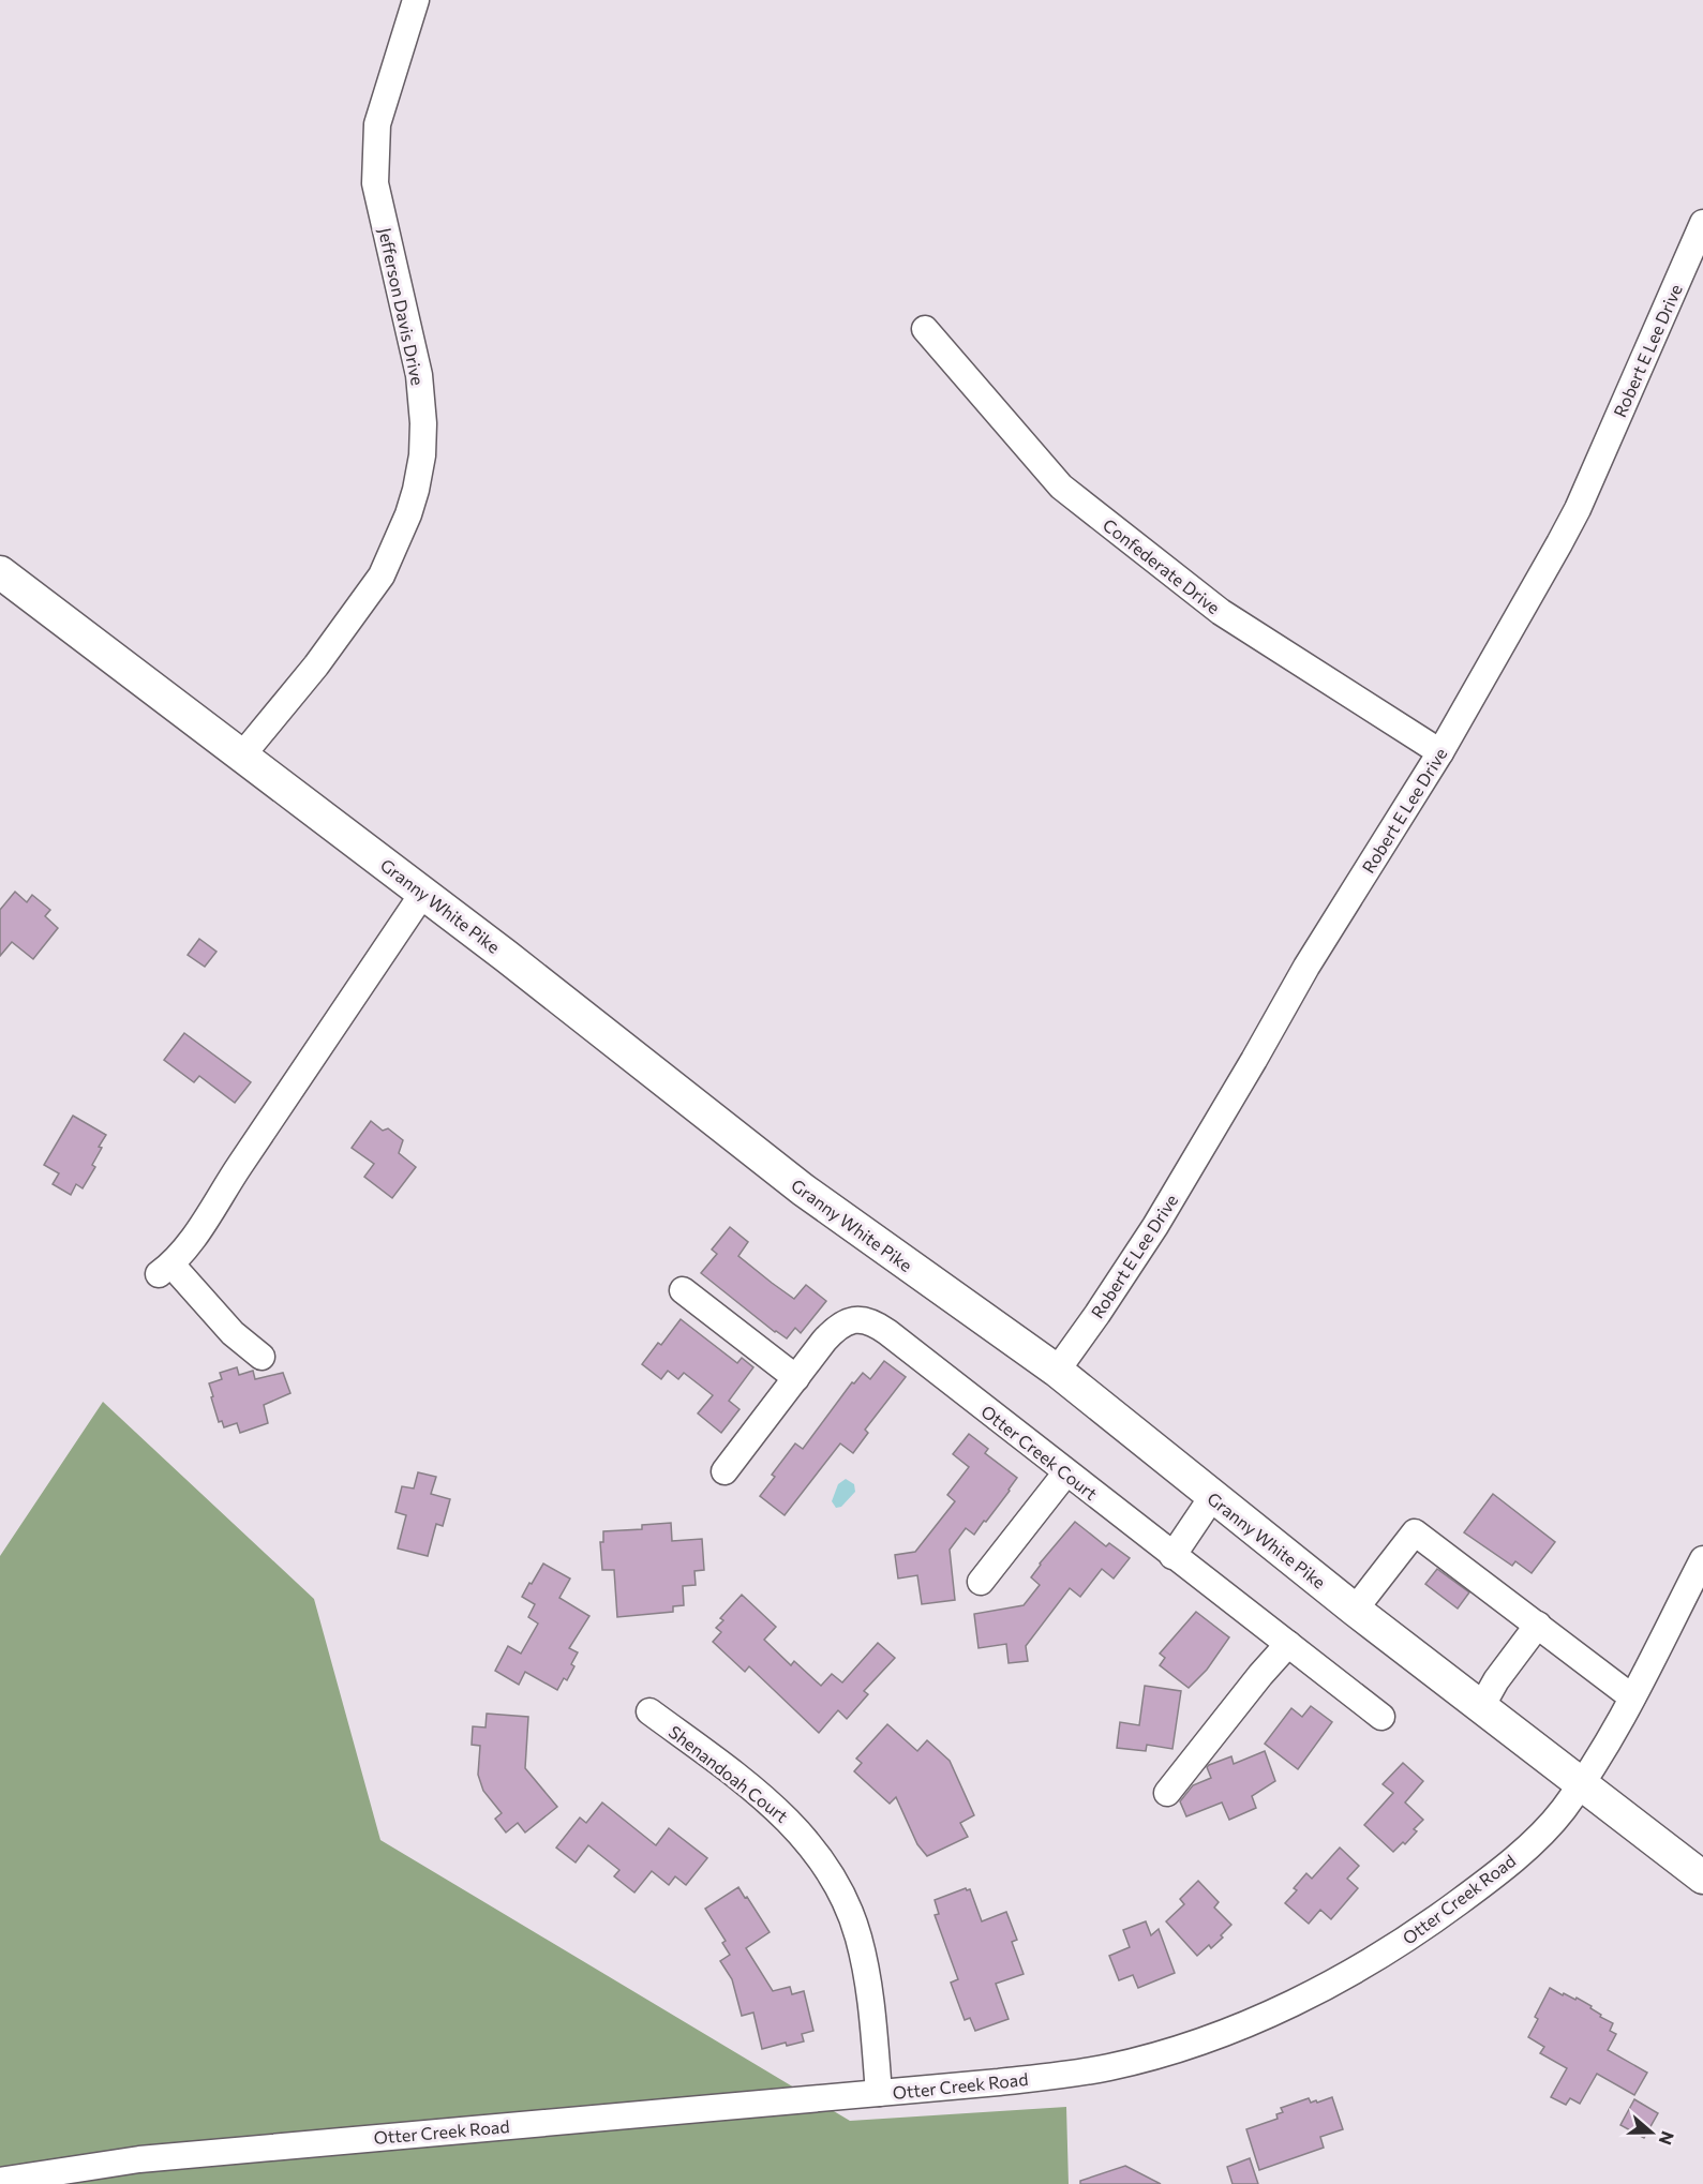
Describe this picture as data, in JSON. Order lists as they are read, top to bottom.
{
  "streets": {
    "main road": ["Granny White Pike"],
    "street": [
      "Jefferson Davis Drive",
      "Robert E Lee Drive",
      "Confederate Drive",
      "Otter Creek Court",
      "Shenandoah Court",
      "Otter Creek Road"
    ]
  },
  "crossings": [
    ["Jefferson Davis Drive", "Granny White Pike"],
    ["Robert E Lee Drive", "Confederate Drive"],
    ["Robert E Lee Drive", "Granny White Pike"],
    ["Granny White Pike", "Otter Creek Road"],
    ["Shenandoah Court", "Otter Creek Road"]
  ],
  "north": "right"
}
